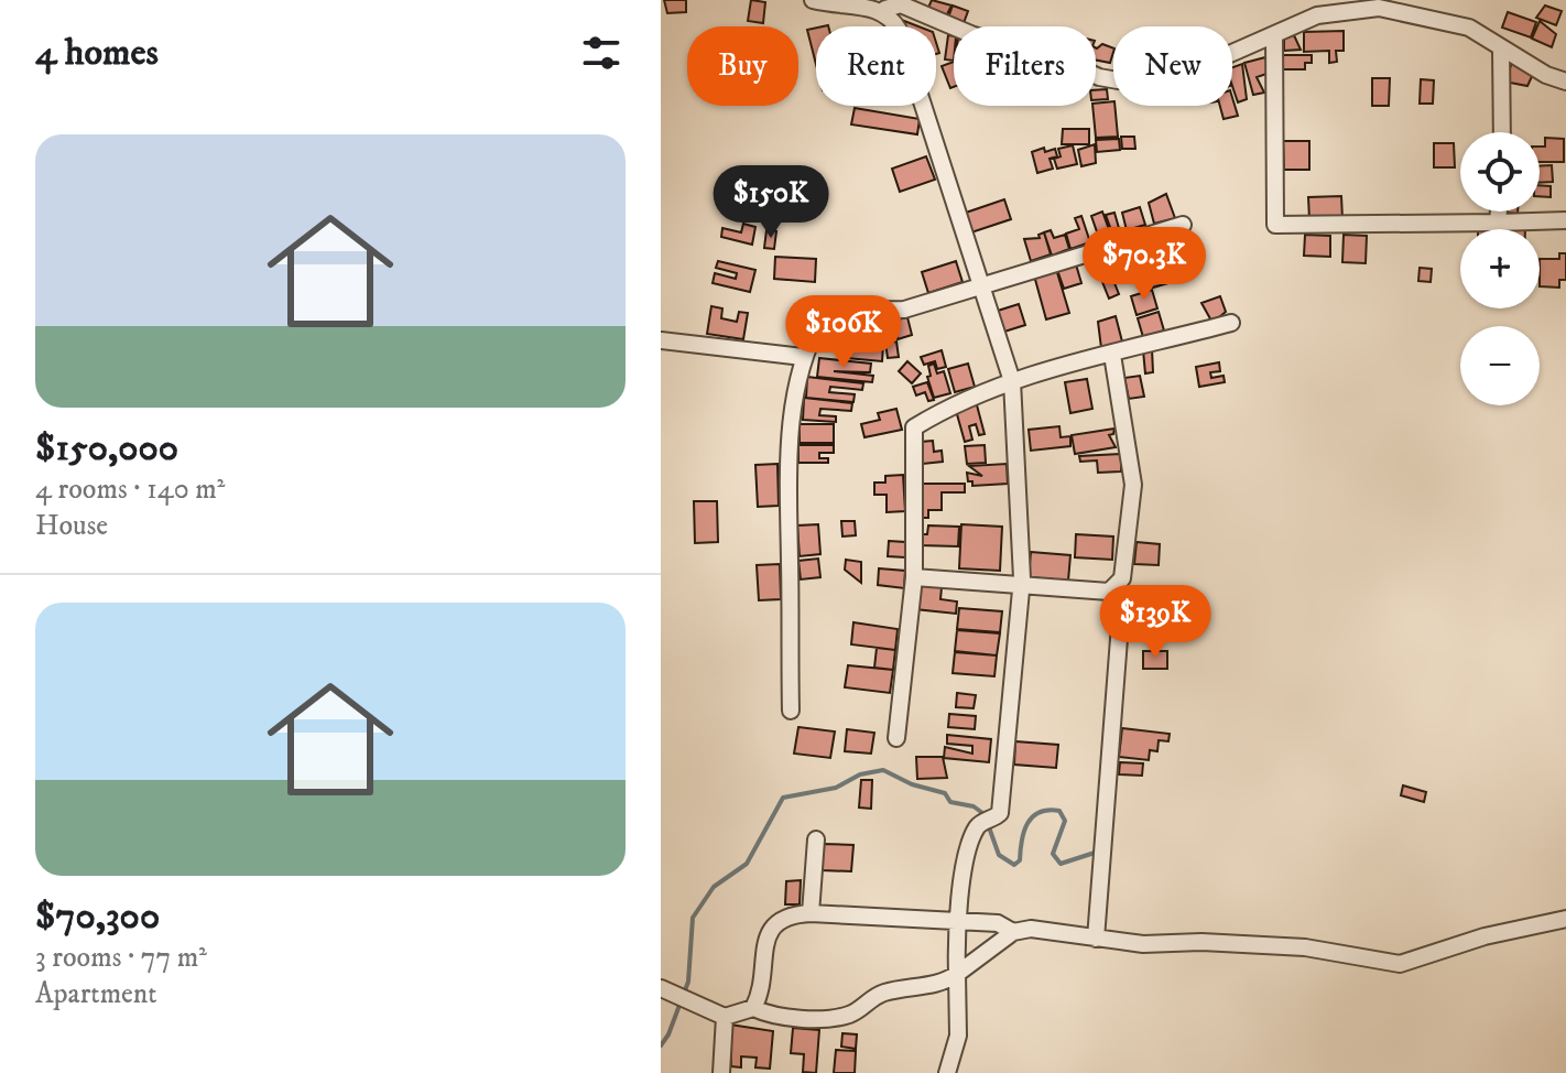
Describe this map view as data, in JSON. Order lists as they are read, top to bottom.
{
  "page": {
    "heading": "4 homes",
    "chip": [
      "Buy",
      "Rent",
      "Filters",
      "New"
    ],
    "list": [
      {
        "name": "$150,000",
        "note": "4 rooms · 140 m² · House"
      },
      {
        "name": "$70,300",
        "note": "3 rooms · 77 m² · Apartment"
      }
    ],
    "map_buttons": ["+", "−"],
    "price": [
      "$150K",
      "$70.3K",
      "$106K",
      "$139K"
    ]
  }
}
